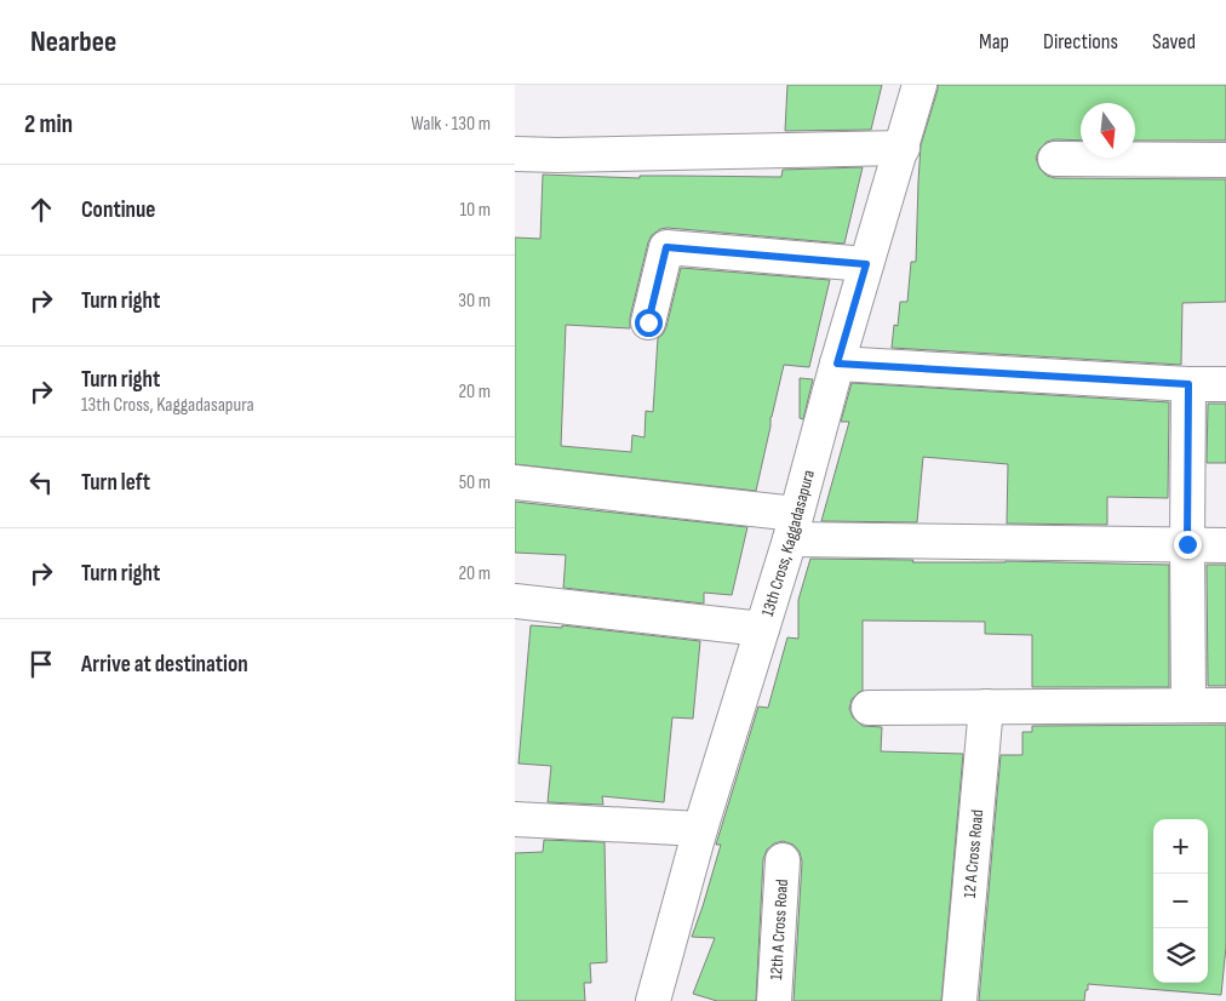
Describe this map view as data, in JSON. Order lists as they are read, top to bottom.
{
  "streets": {
    "street": ["13th Cross, Kaggadasapura", "12 A Cross Road", "12th A Cross Road"]
  },
  "north": "bottom",
  "page": {
    "header": "Nearbee",
    "nav": ["Map", "Directions", "Saved"],
    "heading": ["2 min", "Walk · 130 m"],
    "list": [
      ["Continue", "10 m"],
      ["Turn right", "30 m"],
      ["Turn right", "13th Cross, Kaggadasapura", "20 m"],
      ["Turn left", "50 m"],
      ["Turn right", "20 m"],
      "Arrive at destination"
    ],
    "map_buttons": ["+", "−"]
  }
}
